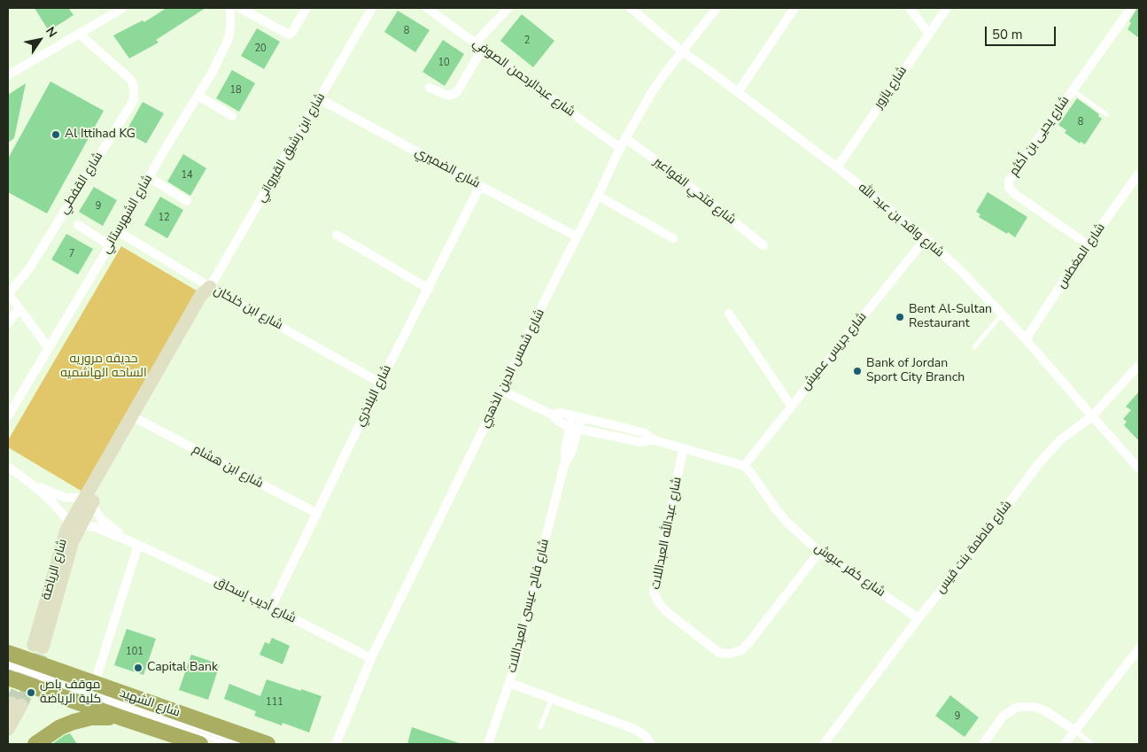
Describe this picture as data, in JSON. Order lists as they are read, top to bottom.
{
  "streets": {
    "highway": ["شارع الشهيد"],
    "main road": ["شارع ابن رشيق القيرواني", "شارع الرياضة"],
    "street": [
      "شارع عبدالرحمن الصوفي",
      "شارع يازور",
      "شارع يحيى بن أكثم",
      "شارع الضميري",
      "شارع القفطي",
      "شارع فتحي الفواعير",
      "شارع الشهرستاني",
      "شارع واقد بن عبد الله",
      "شارع المغطس",
      "شارع ابن خلكان",
      "شارع جريس عميش",
      "شارع شمس الدين الذهبي",
      "شارع البلاذري",
      "شارع ابن هشام",
      "شارع عبدالله العبداللات",
      "شارع فاطمة بنت قيس",
      "شارع كفر عبوش",
      "شارع أديب إسحاق",
      "شارع فالح عيسى العبداللات"
    ]
  },
  "crossings": [
    ["شارع عبدالرحمن الصوفي", "شارع شمس الدين الذهبي"],
    ["شارع يازور", "شارع واقد بن عبد الله"],
    ["شارع يحيى بن أكثم", "شارع المغطس"],
    ["شارع ابن رشيق القيرواني", "شارع الضميري"],
    ["شارع ابن رشيق القيرواني", "شارع ابن خلكان"],
    ["شارع ابن رشيق القيرواني", "شارع ابن هشام"],
    ["شارع ابن رشيق القيرواني", "شارع الرياضة"],
    ["شارع ابن رشيق القيرواني", "شارع أديب إسحاق"],
    ["شارع الضميري", "شارع شمس الدين الذهبي"],
    ["شارع الضميري", "شارع البلاذري"],
    ["شارع فتحي الفواعير", "شارع شمس الدين الذهبي"],
    ["شارع الشهرستاني", "شارع ابن خلكان"],
    ["شارع واقد بن عبد الله", "شارع المغطس"],
    ["شارع واقد بن عبد الله", "شارع جريس عميش"],
    ["شارع واقد بن عبد الله", "شارع شمس الدين الذهبي"],
    ["شارع واقد بن عبد الله", "شارع فاطمة بنت قيس"],
    ["شارع ابن خلكان", "شارع البلاذري"],
    ["شارع جريس عميش", "شارع كفر عبوش"],
    ["شارع شمس الدين الذهبي", "شارع أديب إسحاق"],
    ["شارع البلاذري", "شارع ابن هشام"],
    ["شارع البلاذري", "شارع أديب إسحاق"],
    ["شارع عبدالله العبداللات", "شارع كفر عبوش"],
    ["شارع فاطمة بنت قيس", "شارع كفر عبوش"],
    ["شارع الرياضة", "شارع أديب إسحاق"]
  ],
  "parks": ["حديقه مروريه الساحه الهاشميه"],
  "places": [
    "Al Ittihad KG",
    "Bent Al-Sultan Restaurant",
    "Bank of Jordan Sport City Branch",
    "Capital Bank",
    "موقف باص كلية الرياضة"
  ],
  "house_numbers": [
    "8",
    "2",
    "20",
    "10",
    "18",
    "8",
    "14",
    "9",
    "12",
    "7",
    "101",
    "111",
    "9"
  ],
  "scale_bar": "50 m",
  "north": "top right"
}
